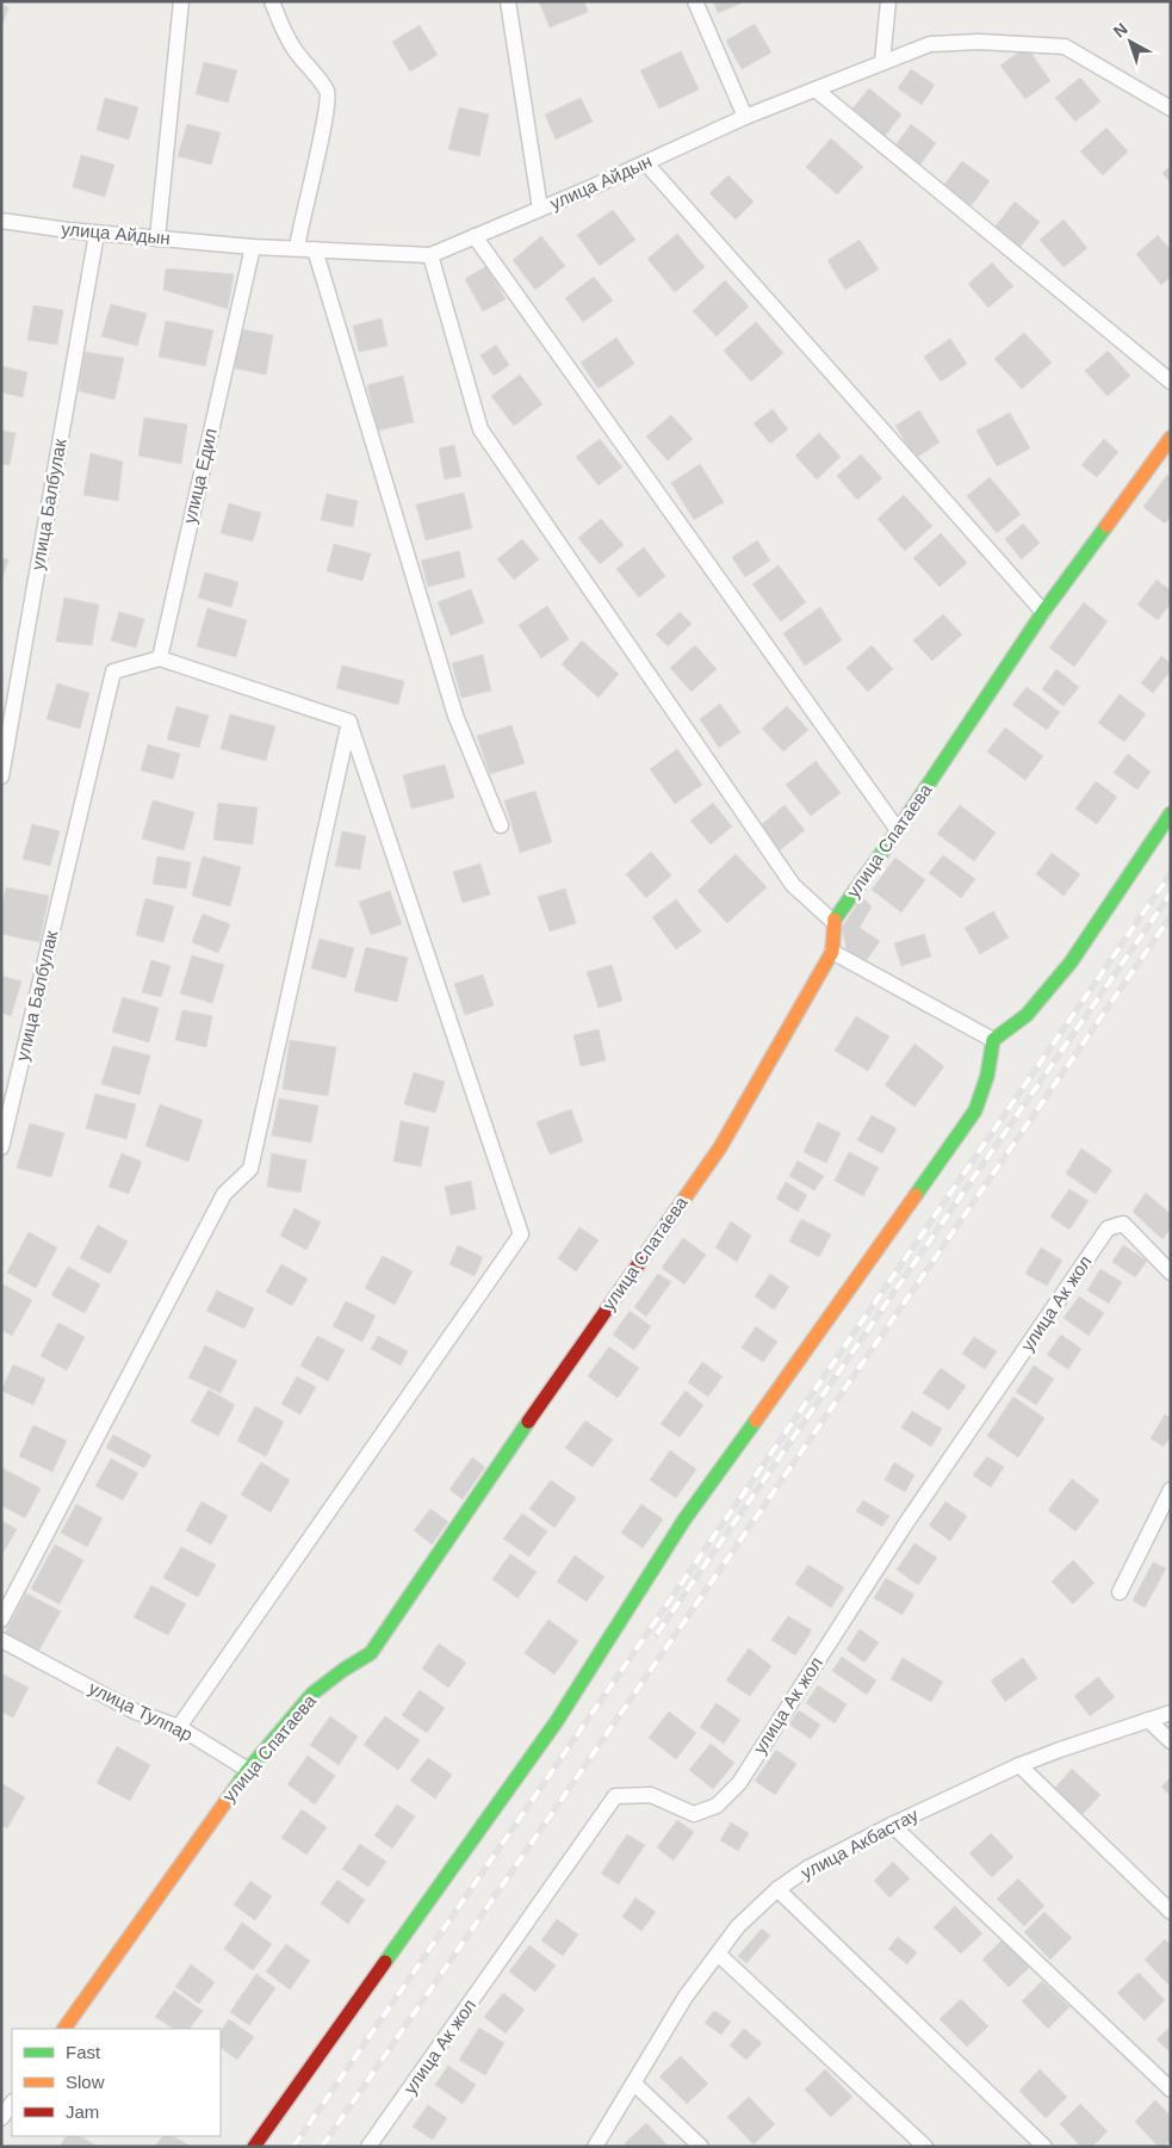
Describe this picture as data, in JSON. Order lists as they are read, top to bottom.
{
  "streets": {
    "street": [
      "улица Айдын",
      "улица Едил",
      "улица Балбулак",
      "улица Спатаева",
      "улица Ак жол",
      "улица Тулпар",
      "улица Акбастау"
    ]
  },
  "crossings": [
    ["улица Айдын", "улица Едил"],
    ["улица Айдын", "улица Балбулак"],
    ["улица Едил", "улица Балбулак"],
    ["улица Спатаева", "улица Тулпар"]
  ],
  "legend": ["Fast", "Slow", "Jam"],
  "north": "top left"
}
